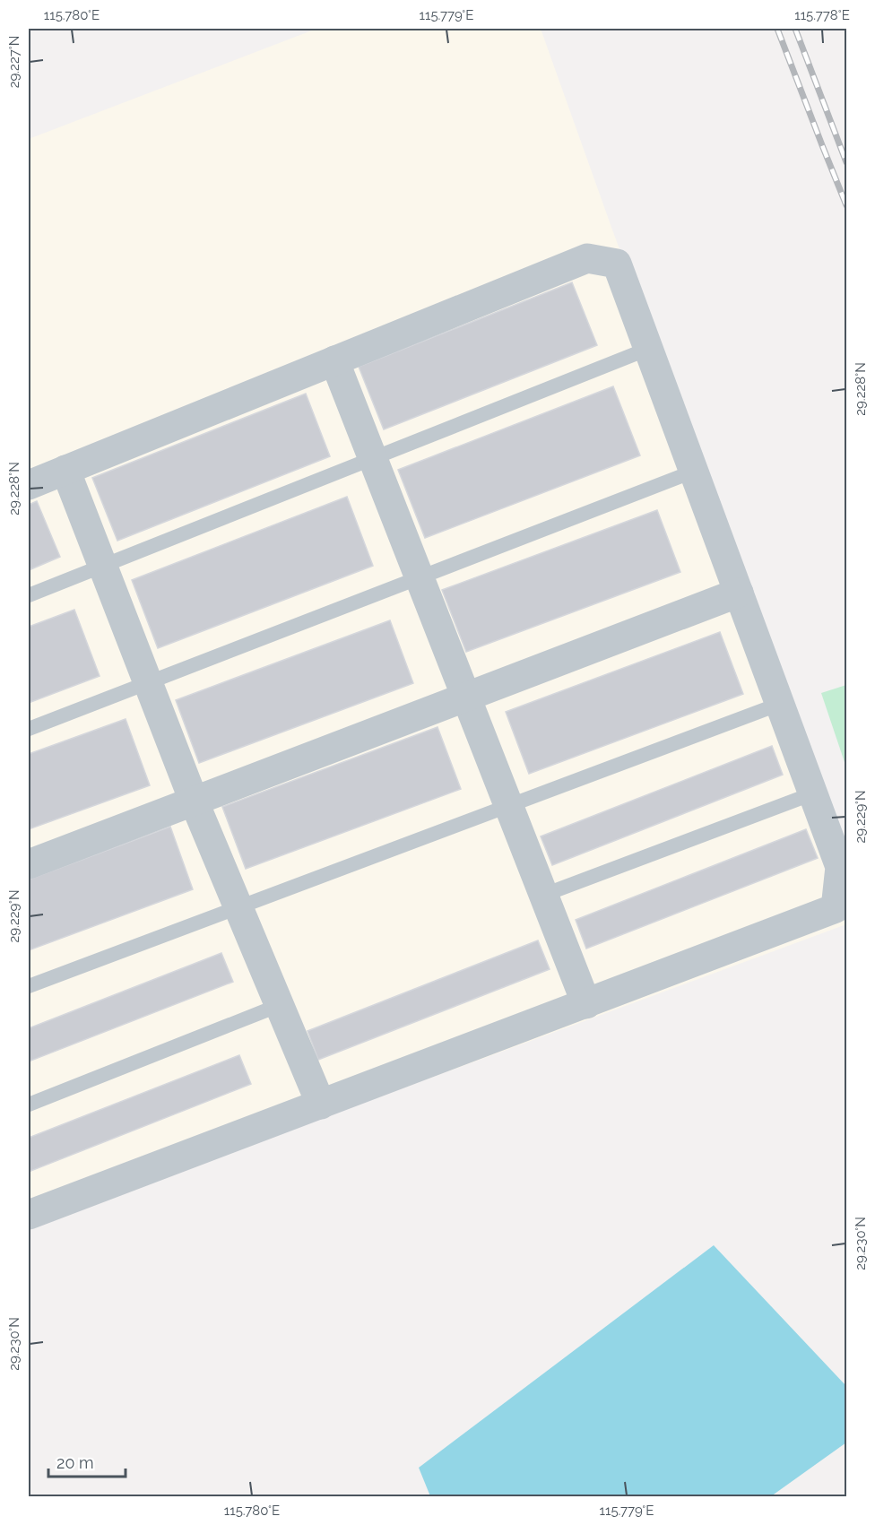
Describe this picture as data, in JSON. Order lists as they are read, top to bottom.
{
  "scale_bar": "20 m",
  "coordinates": [
    "115.780°E",
    "115.779°E",
    "115.778°E",
    "29.227°N",
    "29.228°N",
    "29.229°N",
    "29.230°N"
  ]
}
